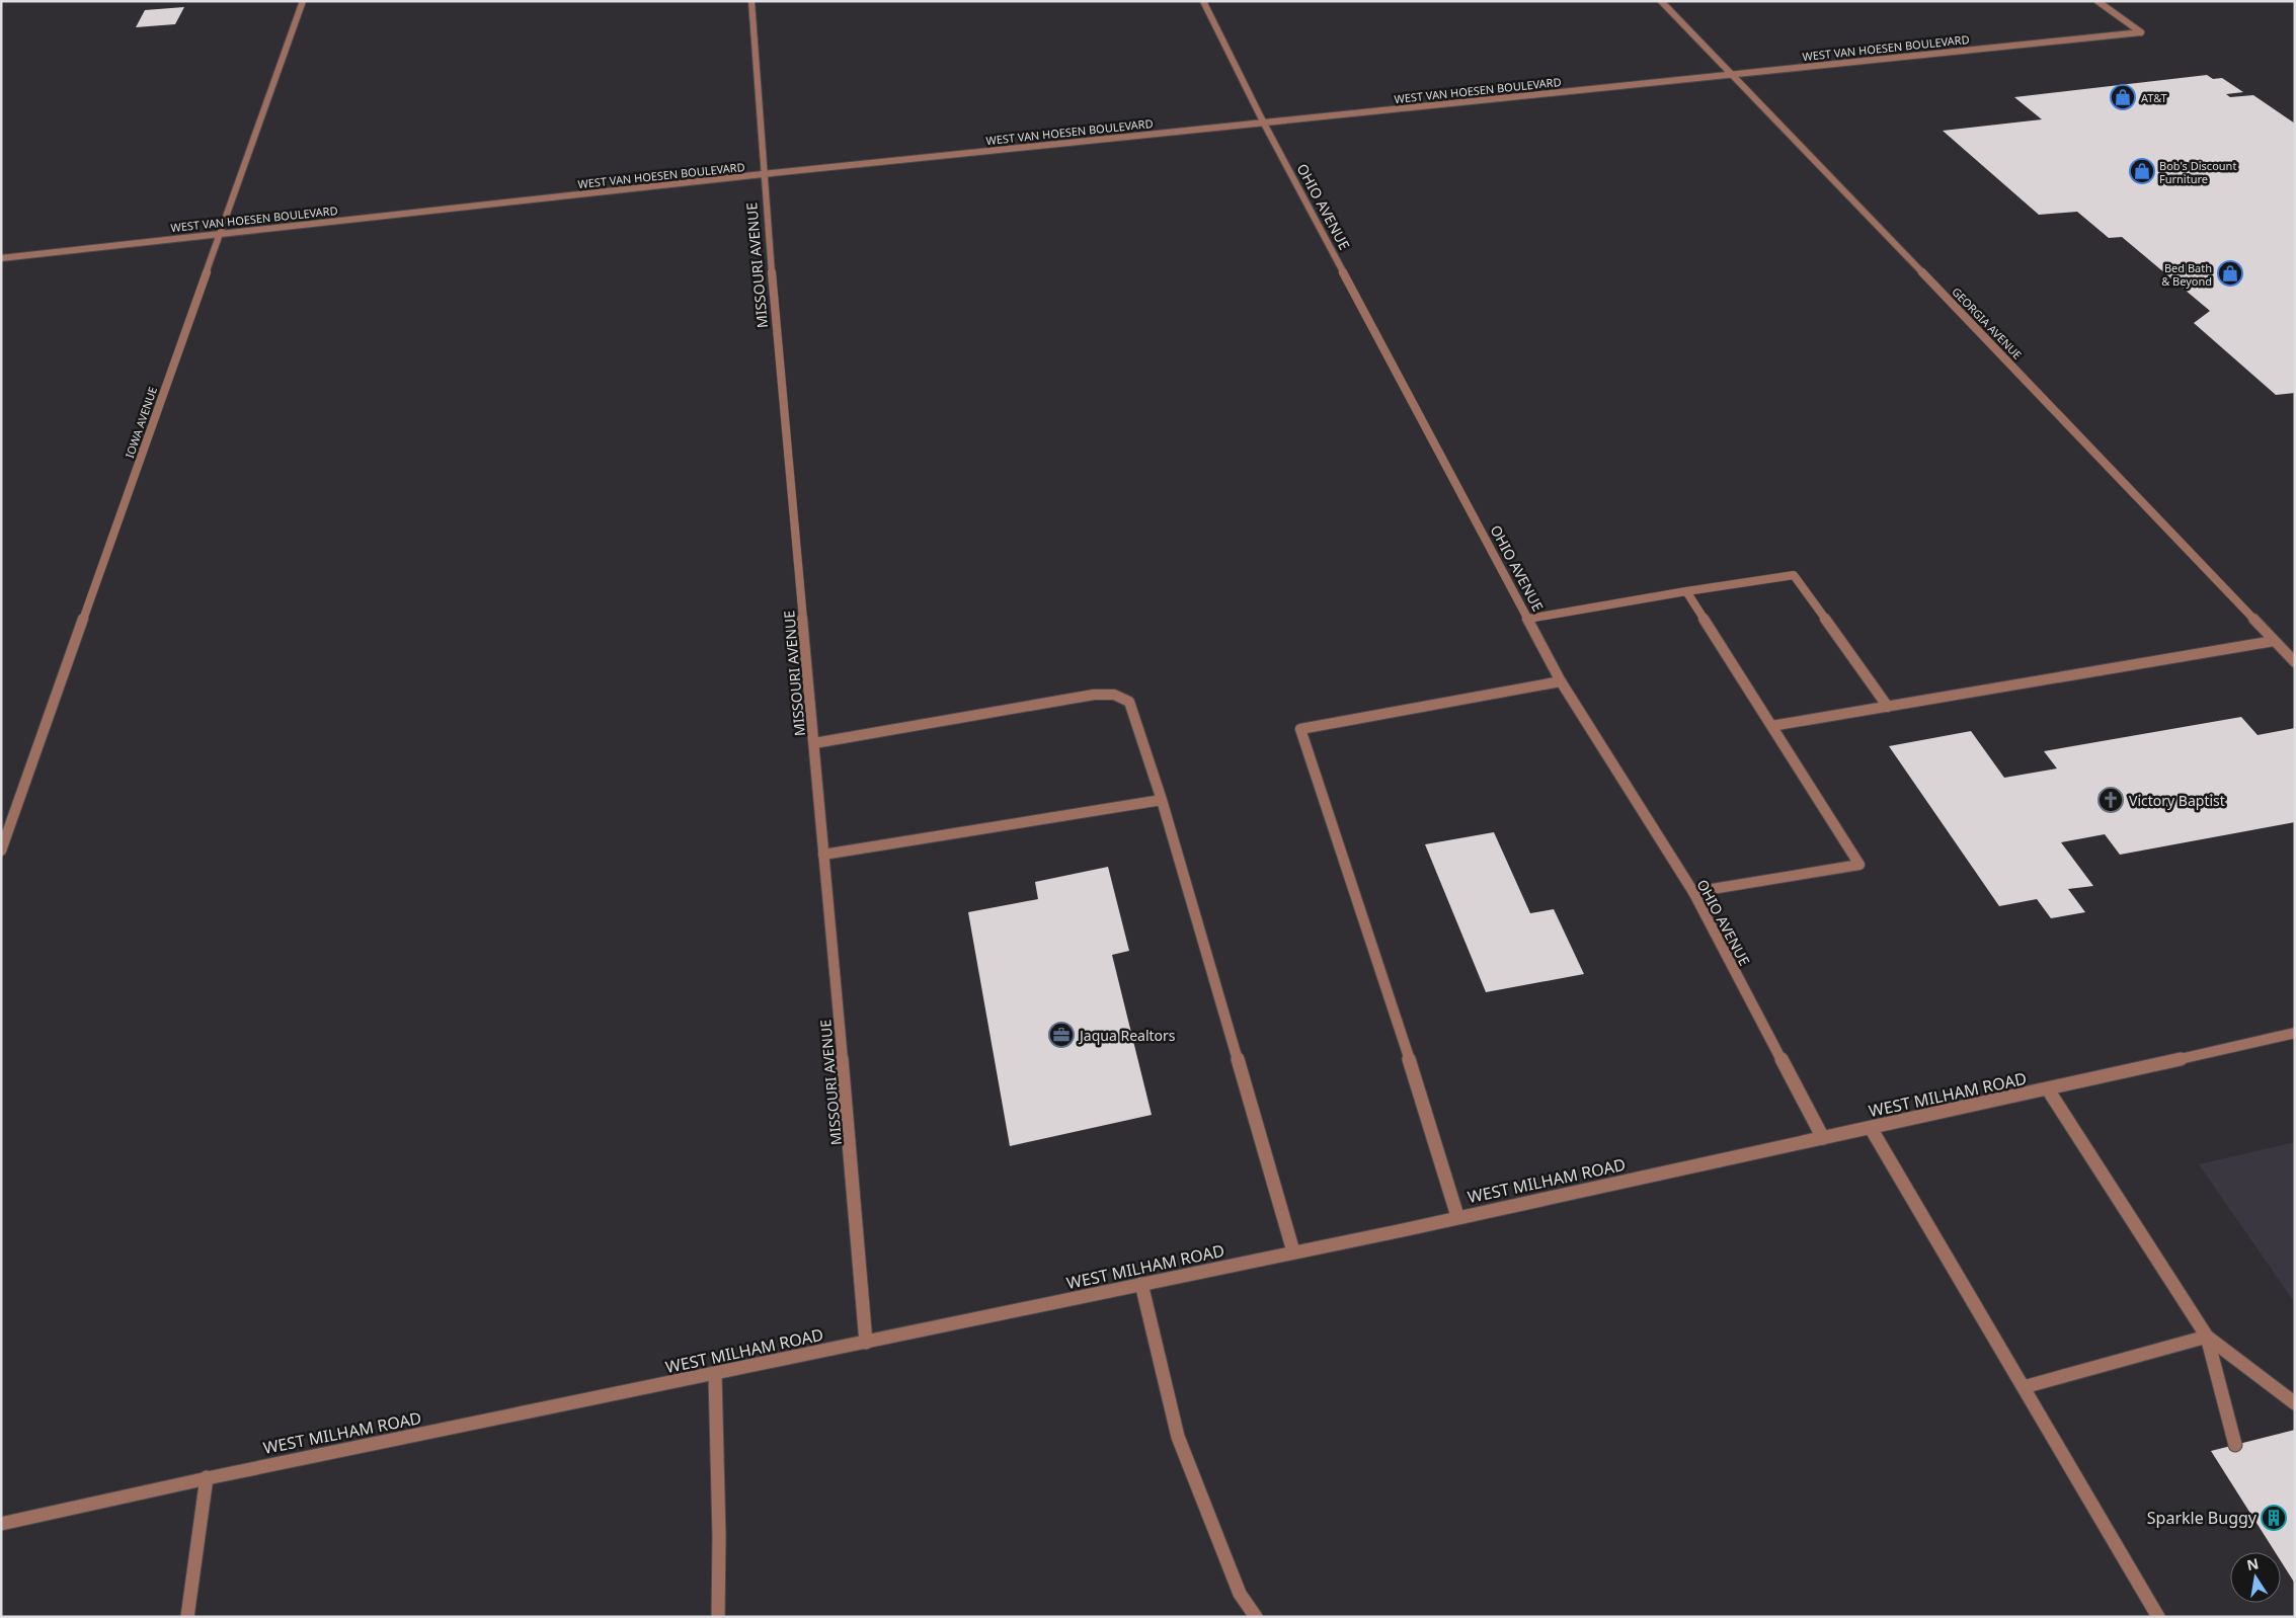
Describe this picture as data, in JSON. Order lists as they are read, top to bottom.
{
  "streets": {
    "street": [
      "WEST VAN HOESEN BOULEVARD",
      "OHIO AVENUE",
      "MISSOURI AVENUE",
      "GEORGIA AVENUE",
      "IOWA AVENUE",
      "WEST MILHAM ROAD"
    ]
  },
  "crossings": [
    ["WEST VAN HOESEN BOULEVARD", "OHIO AVENUE"],
    ["WEST VAN HOESEN BOULEVARD", "MISSOURI AVENUE"],
    ["WEST VAN HOESEN BOULEVARD", "GEORGIA AVENUE"],
    ["WEST VAN HOESEN BOULEVARD", "IOWA AVENUE"],
    ["OHIO AVENUE", "WEST MILHAM ROAD"],
    ["MISSOURI AVENUE", "WEST MILHAM ROAD"]
  ],
  "places": {
    "shop": ["AT&T", "Bob's Discount Furniture", "Bed Bath & Beyond"],
    "church": ["Victory Baptist"],
    "office": ["Jaqua Realtors"],
    "building": ["Sparkle Buggy"]
  },
  "north": "top"
}
